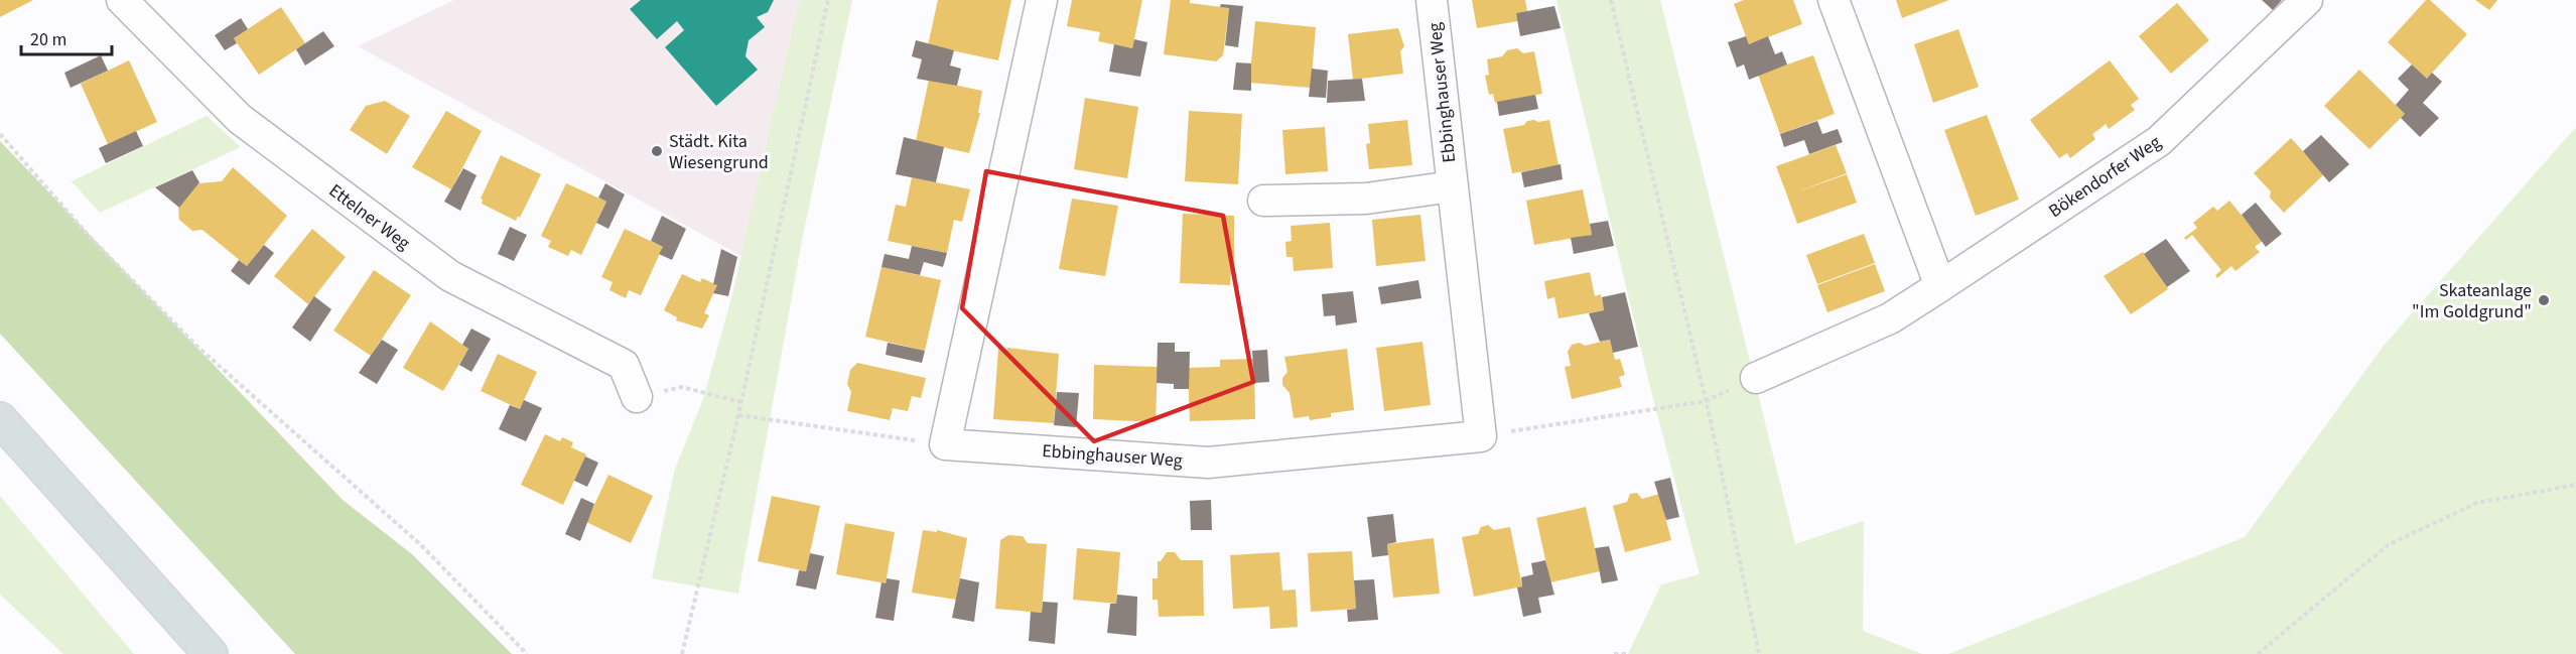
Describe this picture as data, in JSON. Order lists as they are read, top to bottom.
{
  "streets": {
    "street": ["Ebbinghauser Weg", "Bökendorfer Weg", "Ettelner Weg"]
  },
  "places": ["Städt. Kita Wiesengrund", "Skateanlage \"Im Goldgrund\""],
  "scale_bar": "20 m"
}
